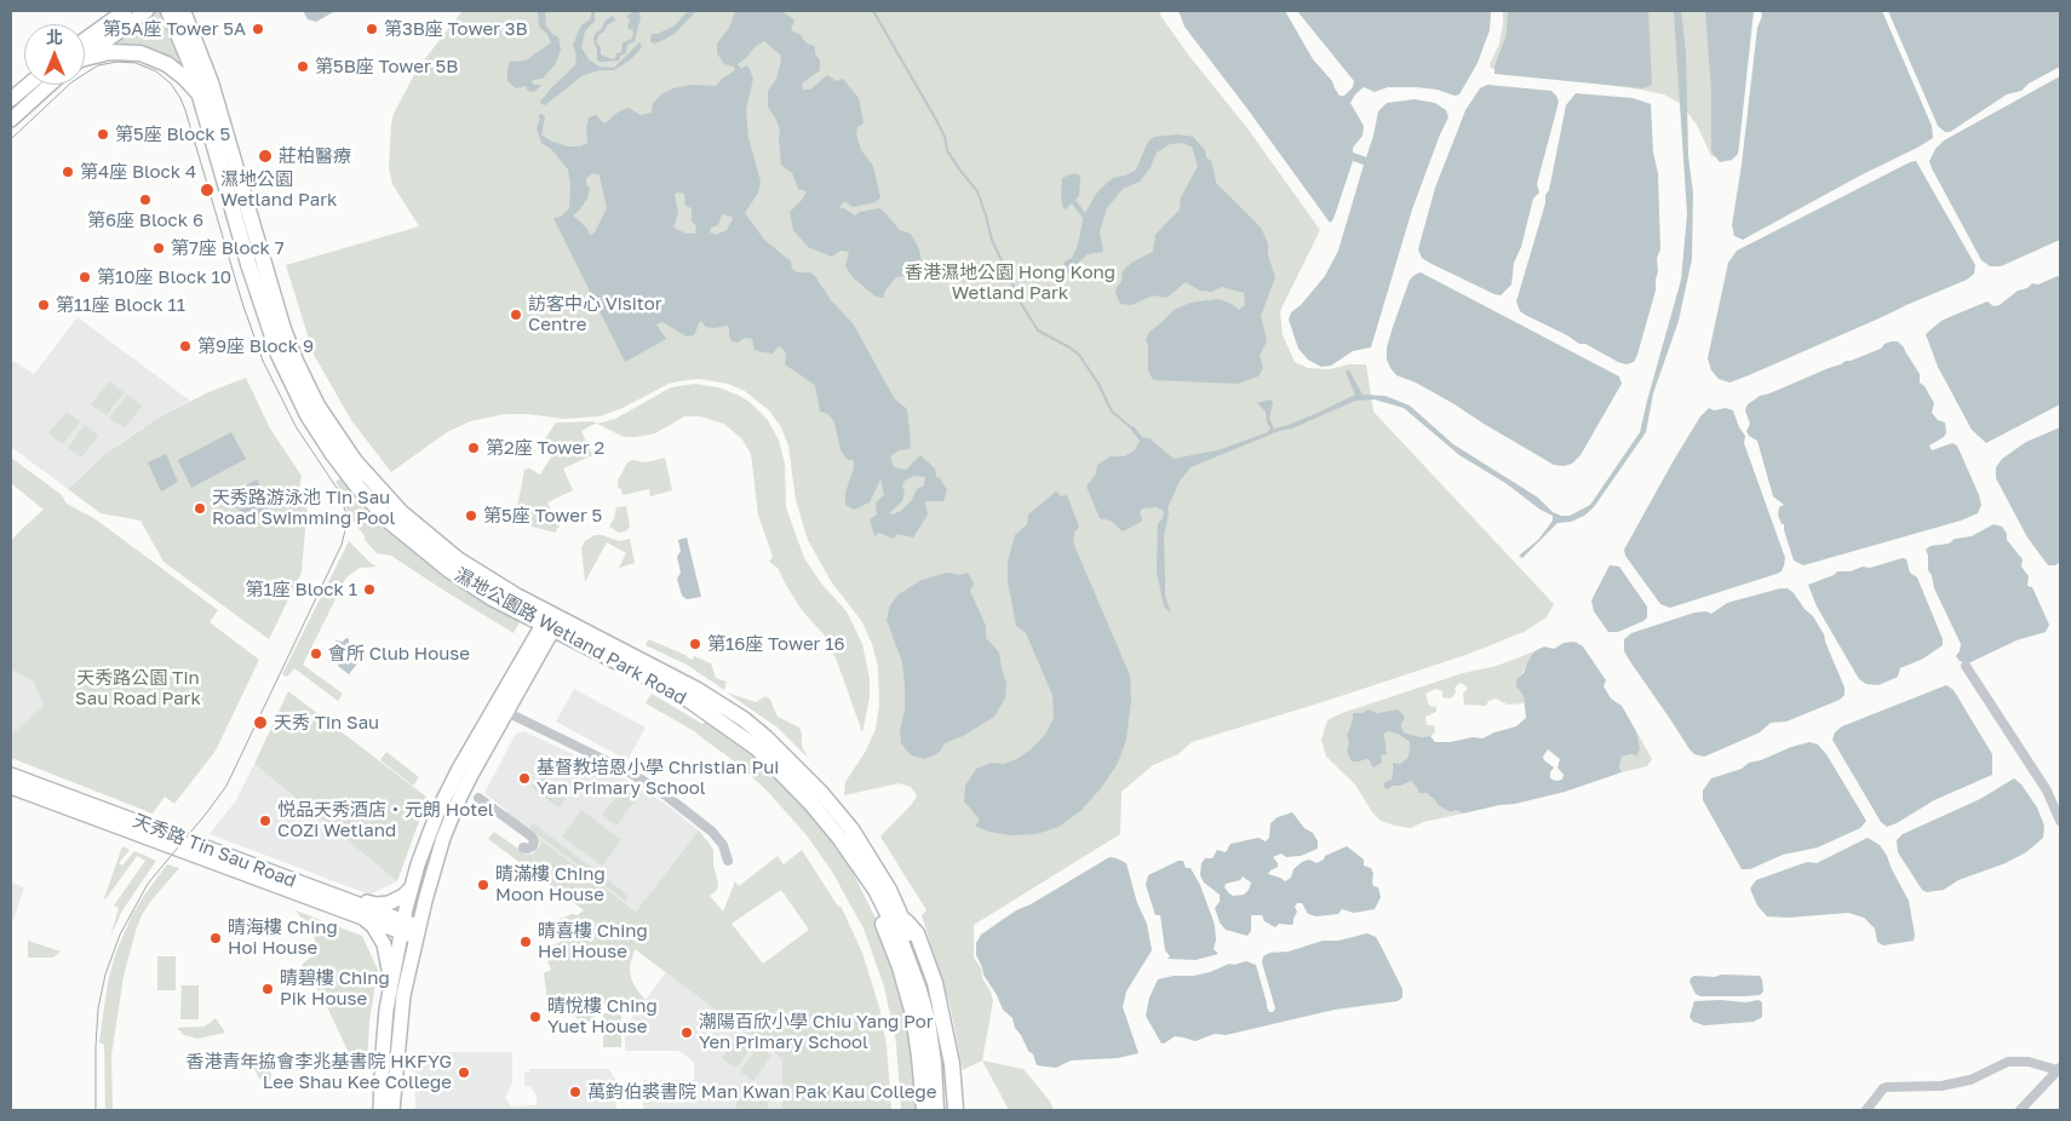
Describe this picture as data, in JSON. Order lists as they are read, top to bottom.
{
  "streets": {
    "main road": ["濕地公園路 Wetland Park Road"],
    "street": ["天秀路 Tin Sau Road"]
  },
  "parks": ["香港濕地公園 Hong Kong Wetland Park", "天秀路公園 Tin Sau Road Park"],
  "places": [
    "第5A座 Tower 5A",
    "第3B座 Tower 3B",
    "第5B座 Tower 5B",
    "第5座 Block 5",
    "莊柏醫療",
    "第4座 Block 4",
    "濕地公園 Wetland Park",
    "第6座 Block 6",
    "第7座 Block 7",
    "第10座 Block 10",
    "第11座 Block 11",
    "訪客中心 Visitor Centre",
    "第9座 Block 9",
    "第2座 Tower 2",
    "天秀路游泳池 Tin Sau Road Swimming Pool",
    "第5座 Tower 5",
    "第1座 Block 1",
    "第16座 Tower 16",
    "會所 Club House",
    "天秀 Tin Sau",
    "基督教培恩小學 Christian Pui Yan Primary School",
    "悦品天秀酒店‧元朗 Hotel COZi Wetland",
    "晴滿樓 Ching Moon House",
    "晴海樓 Ching Hoi House",
    "晴喜樓 Ching Hei House",
    "晴碧樓 Ching Pik House",
    "晴悅樓 Ching Yuet House",
    "潮陽百欣小學 Chiu Yang Por Yen Primary School",
    "香港青年拹會李兆基書院 HKFYG Lee Shau Kee College",
    "萬鈞伯裘書院 Man Kwan Pak Kau College"
  ],
  "north": "top"
}
